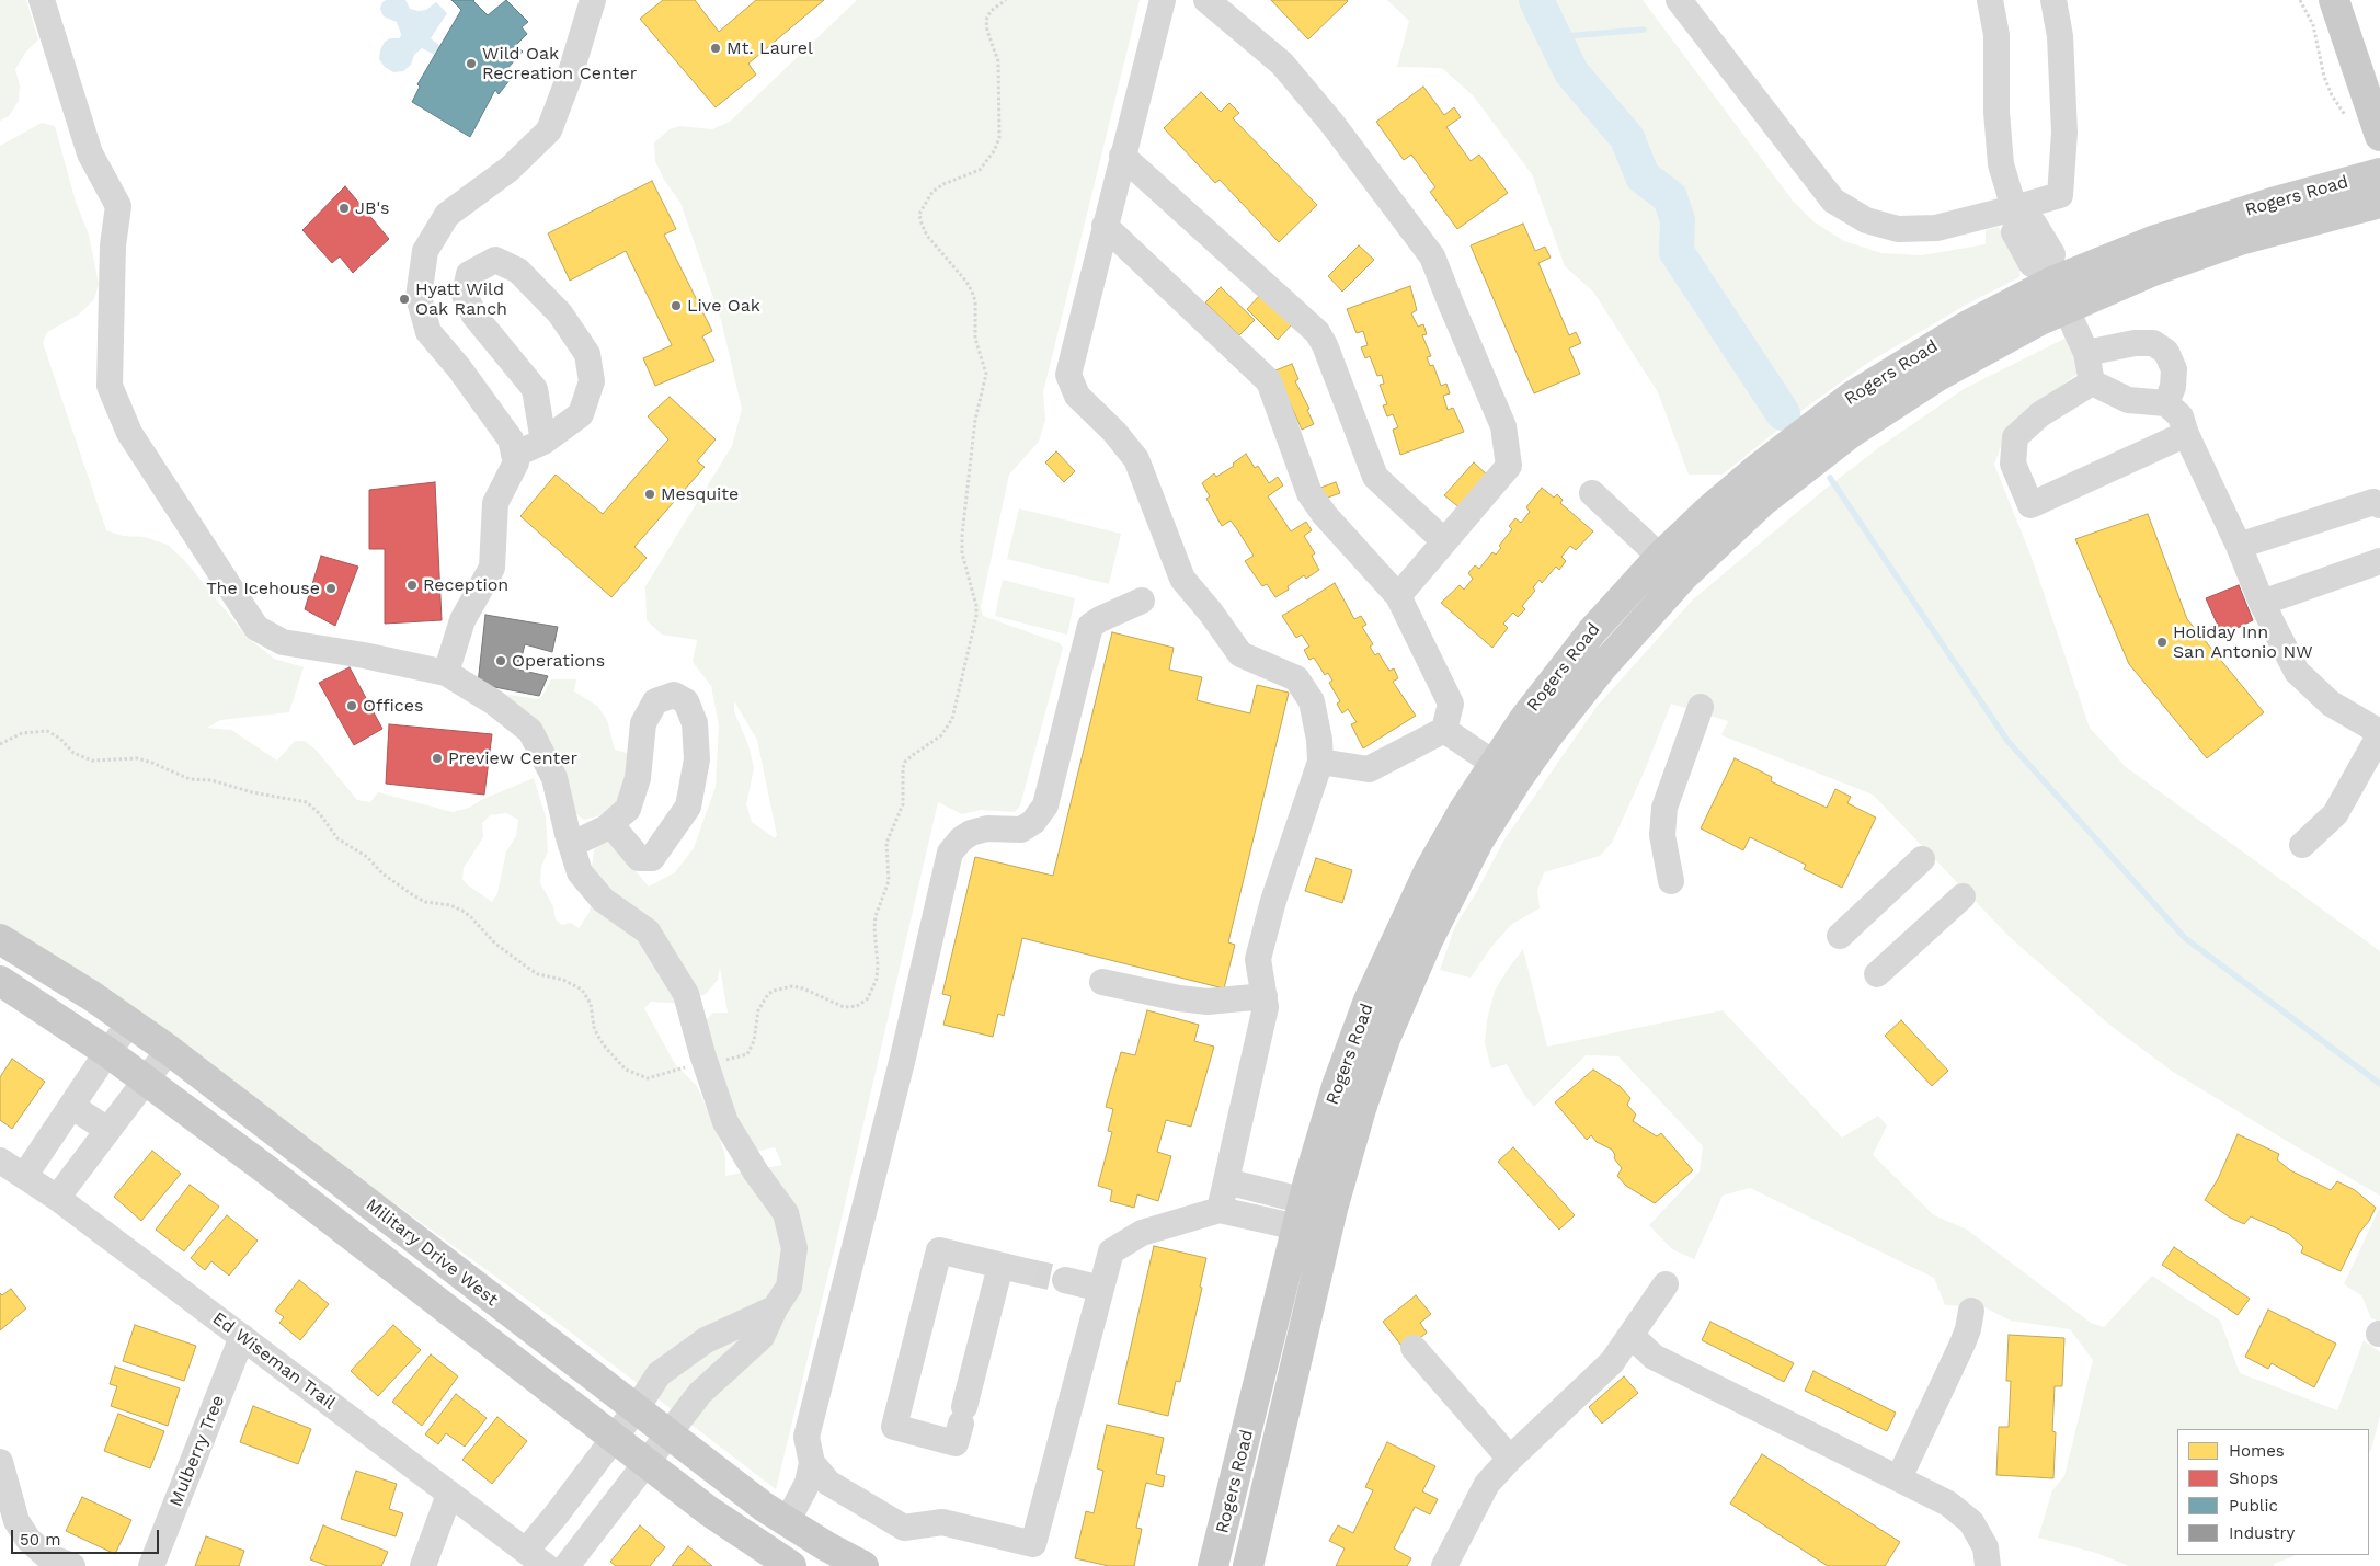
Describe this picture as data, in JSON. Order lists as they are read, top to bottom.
{
  "streets": {
    "main road": ["Rogers Road", "Military Drive West"],
    "street": ["Ed Wiseman Trail", "Mulberry Tree"]
  },
  "crossings": [
    ["Ed Wiseman Trail", "Mulberry Tree"]
  ],
  "places": [
    "Mt. Laurel",
    "Wild Oak Recreation Center",
    "JB's",
    "Hyatt Wild Oak Ranch",
    "Live Oak",
    "Mesquite",
    "Reception",
    "The Icehouse",
    "Holiday Inn San Antonio NW",
    "Operations",
    "Offices",
    "Preview Center"
  ],
  "legend": [
    "Homes",
    "Shops",
    "Public",
    "Industry"
  ],
  "scale_bar": "50 m"
}
